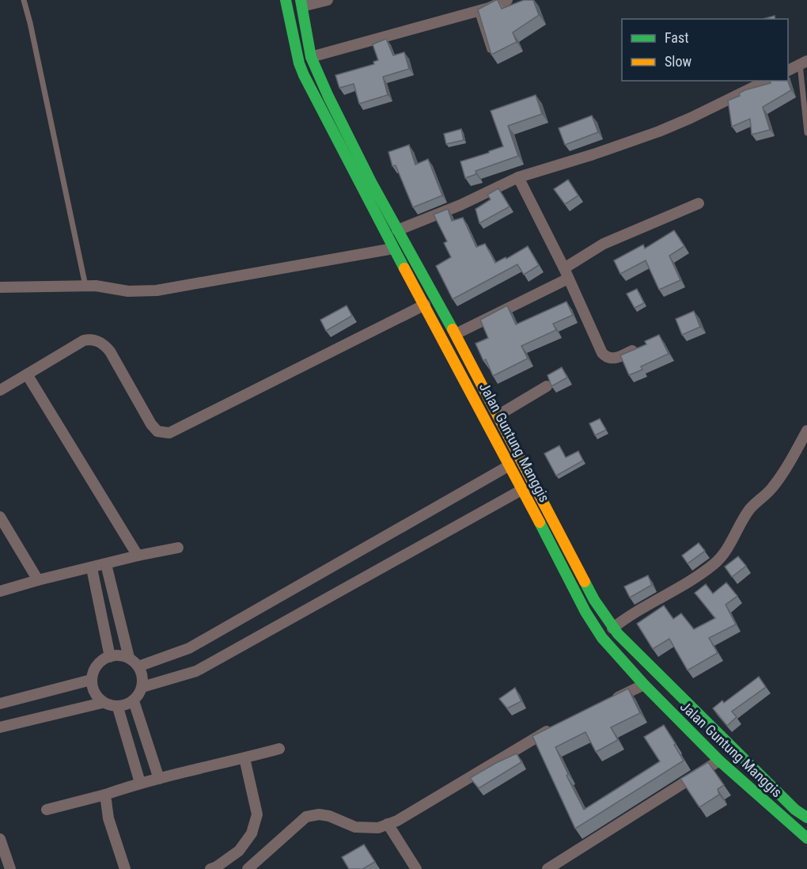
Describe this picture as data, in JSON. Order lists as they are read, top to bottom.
{
  "streets": {
    "street": ["Jalan Guntung Manggis"]
  },
  "legend": ["Fast", "Slow"]
}
